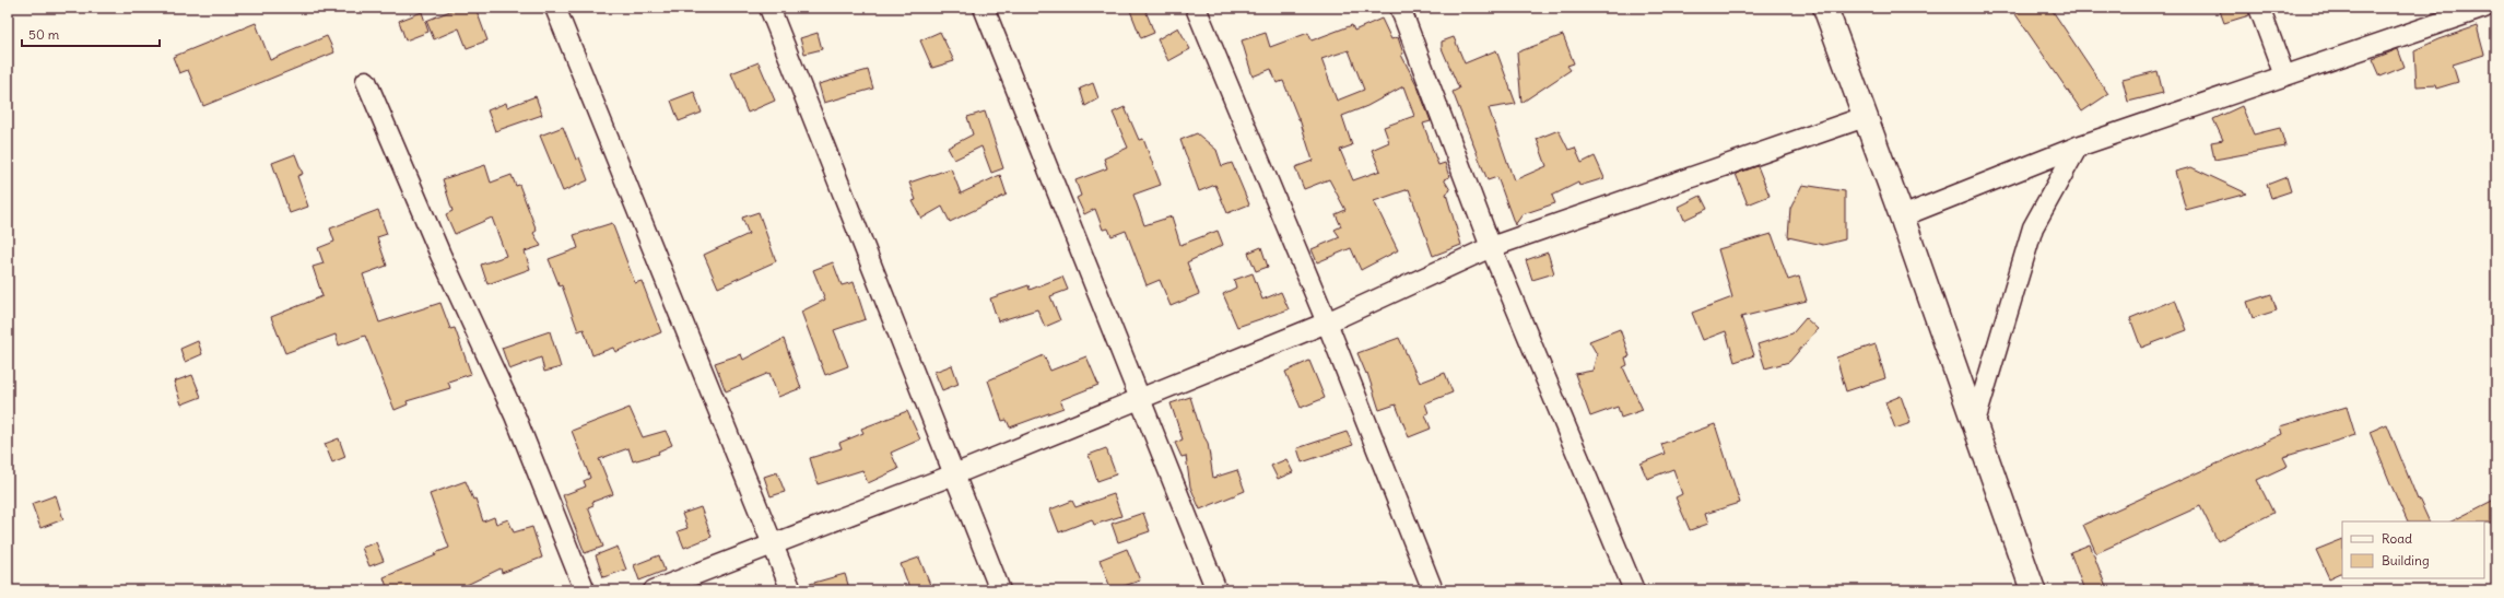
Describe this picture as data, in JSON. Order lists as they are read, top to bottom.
{
  "legend": ["Road", "Building"],
  "scale_bar": "50 m"
}
